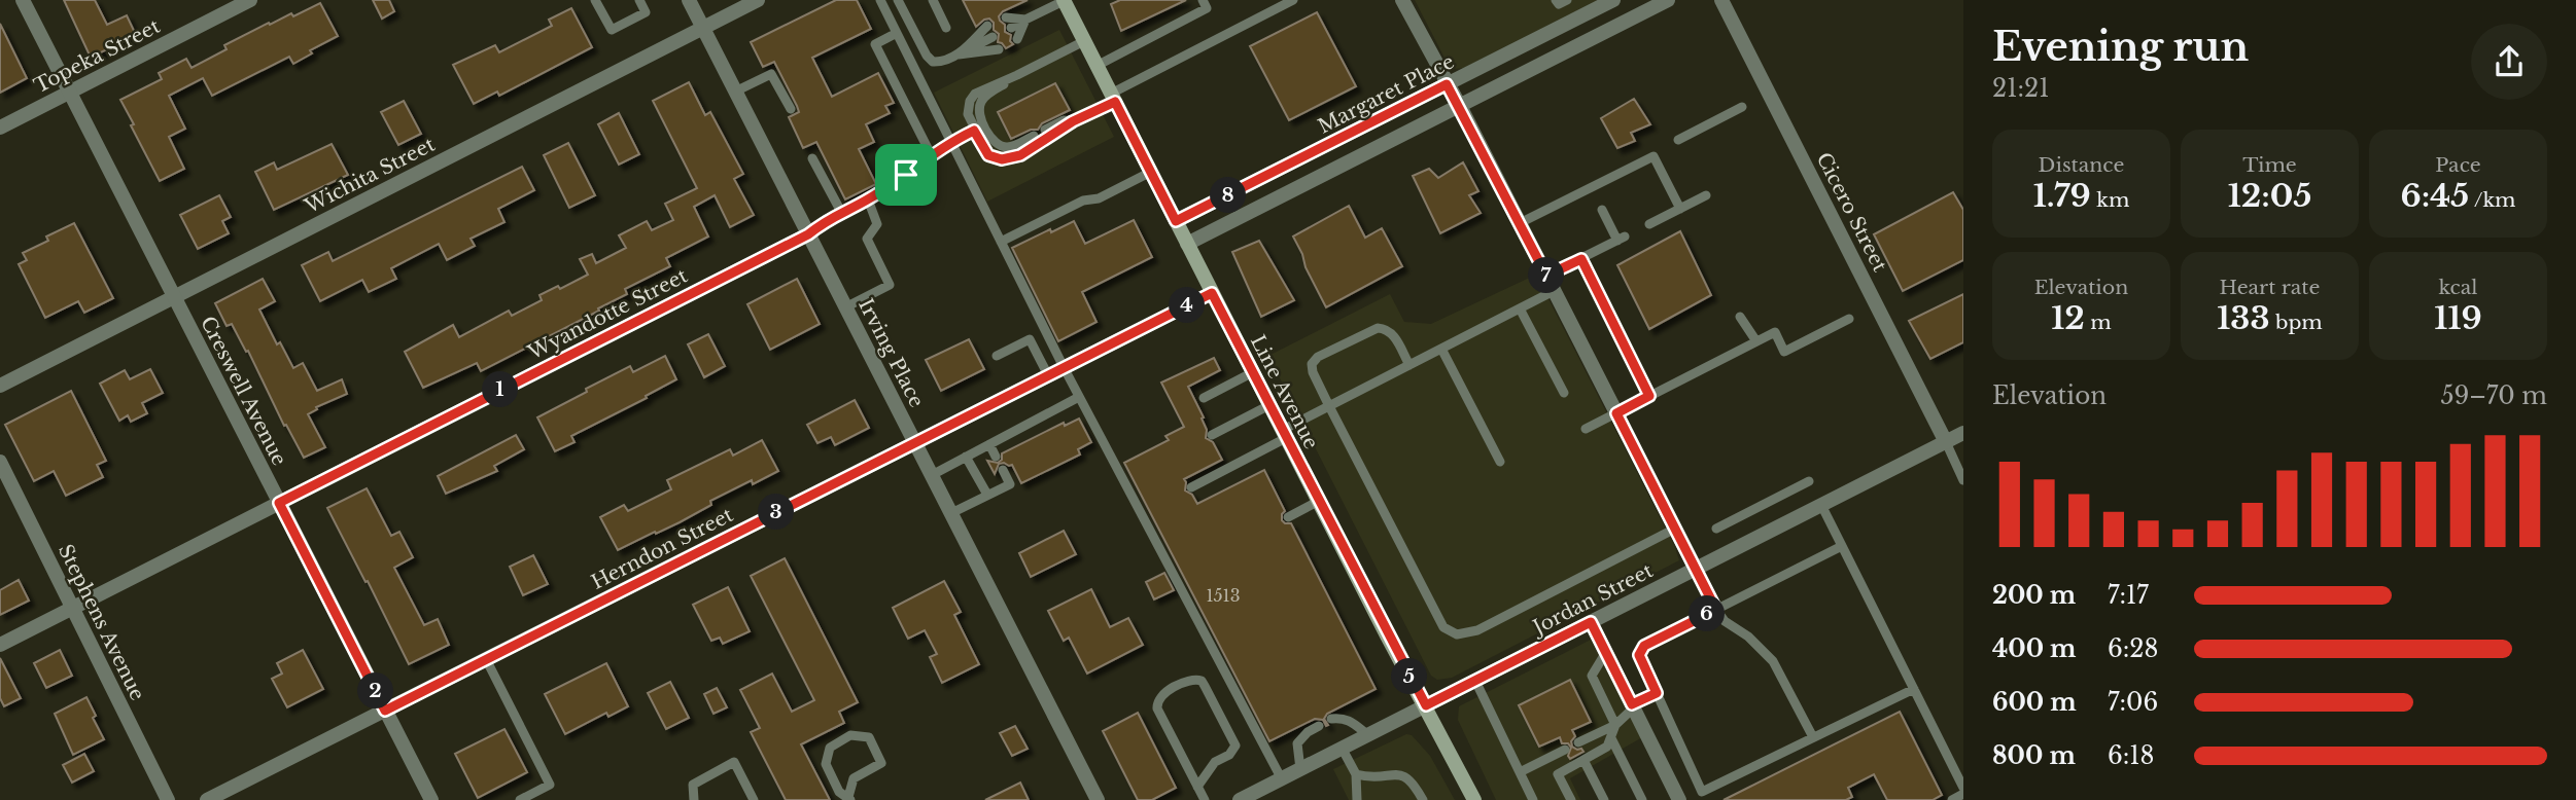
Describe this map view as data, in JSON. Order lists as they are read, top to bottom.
{
  "streets": {
    "main road": ["Line Avenue"],
    "street": [
      "Topeka Street",
      "Margaret Place",
      "Wichita Street",
      "Cicero Street",
      "Wyandotte Street",
      "Irving Place",
      "Creswell Avenue",
      "Herndon Street",
      "Jordan Street",
      "Stephens Avenue"
    ]
  },
  "crossings": [
    ["Topeka Street", "Creswell Avenue"],
    ["Margaret Place", "Line Avenue"],
    ["Wichita Street", "Irving Place"],
    ["Wichita Street", "Creswell Avenue"],
    ["Cicero Street", "Jordan Street"],
    ["Wyandotte Street", "Irving Place"],
    ["Wyandotte Street", "Creswell Avenue"],
    ["Wyandotte Street", "Stephens Avenue"],
    ["Irving Place", "Herndon Street"],
    ["Creswell Avenue", "Herndon Street"],
    ["Line Avenue", "Herndon Street"],
    ["Line Avenue", "Jordan Street"]
  ],
  "house_numbers": ["1513"],
  "page": {
    "heading": ["Evening run", "21:21"],
    "stats": [
      ["Distance", "1.79 km"],
      ["Time", "12:05"],
      ["Pace", "6:45 /km"],
      ["Elevation", "12 m"],
      ["Heart rate", "133 bpm"],
      ["kcal", "119"]
    ],
    "pins": [
      "8",
      "7",
      "4",
      "1",
      "3",
      "6",
      "5",
      "2"
    ],
    "chart": ["Elevation", "59–70 m"],
    "list": [
      {
        "name": "200 m",
        "note": "7:17"
      },
      {
        "name": "400 m",
        "note": "6:28"
      },
      {
        "name": "600 m",
        "note": "7:06"
      },
      {
        "name": "800 m",
        "note": "6:18"
      }
    ]
  }
}
